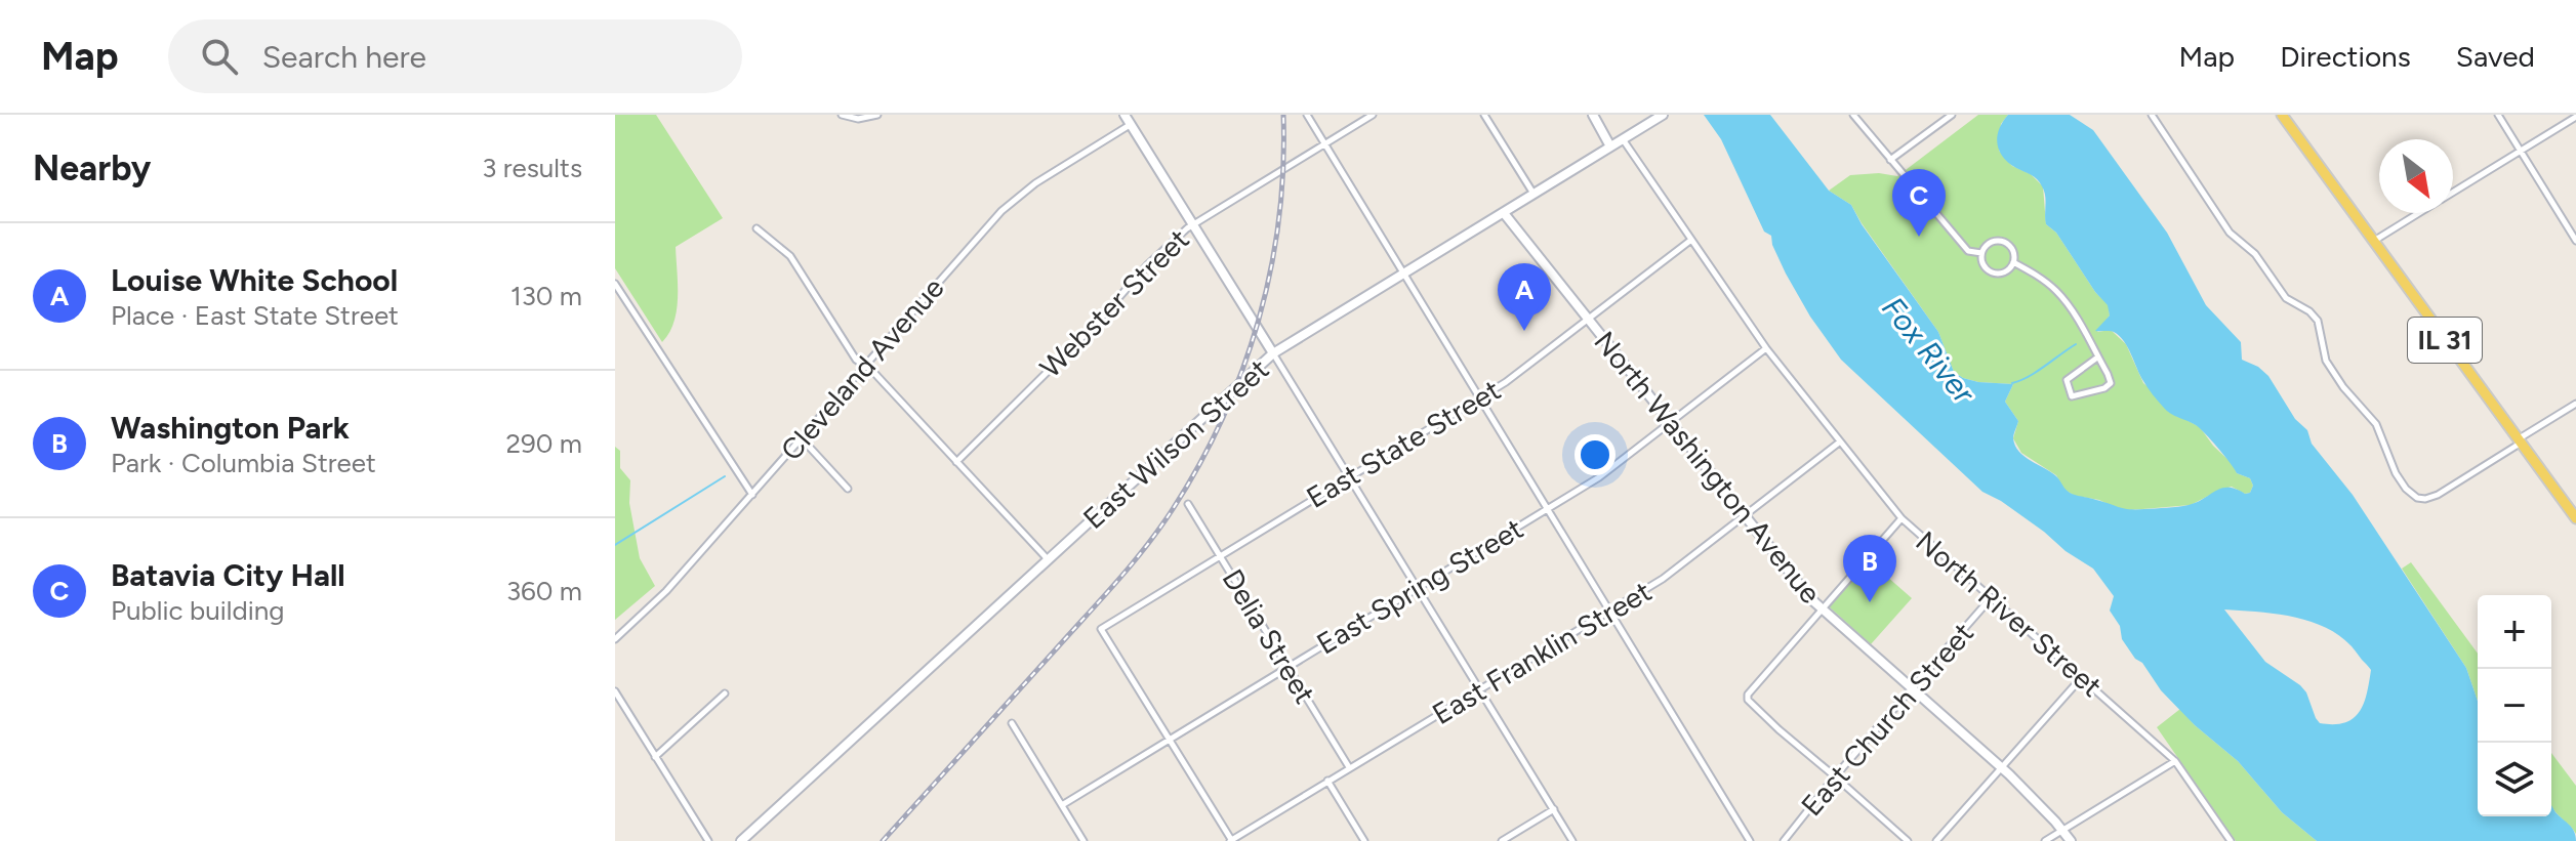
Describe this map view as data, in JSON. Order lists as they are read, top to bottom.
{
  "streets": {
    "main road": ["IL 31"],
    "street": [
      "Webster Street",
      "Cleveland Avenue",
      "East Wilson Street",
      "East State Street",
      "North Washington Avenue",
      "East Spring Street",
      "North River Street",
      "Delia Street",
      "East Franklin Street",
      "East Church Street"
    ]
  },
  "crossings": [
    ["East Wilson Street", "North Washington Avenue"],
    ["East Wilson Street", "North River Street"],
    ["East State Street", "North Washington Avenue"],
    ["East State Street", "East Spring Street"],
    ["East State Street", "North River Street"],
    ["East State Street", "Delia Street"],
    ["North Washington Avenue", "East Spring Street"],
    ["North Washington Avenue", "East Franklin Street"],
    ["North Washington Avenue", "East Church Street"],
    ["East Spring Street", "North River Street"],
    ["East Spring Street", "Delia Street"],
    ["North River Street", "East Franklin Street"],
    ["North River Street", "East Church Street"],
    ["Delia Street", "East Franklin Street"]
  ],
  "water": ["Fox River"],
  "north": "bottom right",
  "page": {
    "header": "Map",
    "search": "Search here",
    "nav": ["Map", "Directions", "Saved"],
    "heading": ["Nearby", "3 results"],
    "pins": ["C", "A", "B"],
    "list": [
      {
        "mark": "A",
        "name": "Louise White School",
        "note": "Place · East State Street",
        "value": "130 m"
      },
      {
        "mark": "B",
        "name": "Washington Park",
        "note": "Park · Columbia Street",
        "value": "290 m"
      },
      {
        "mark": "C",
        "name": "Batavia City Hall",
        "note": "Public building",
        "value": "360 m"
      }
    ],
    "map_buttons": ["+", "−"]
  }
}
